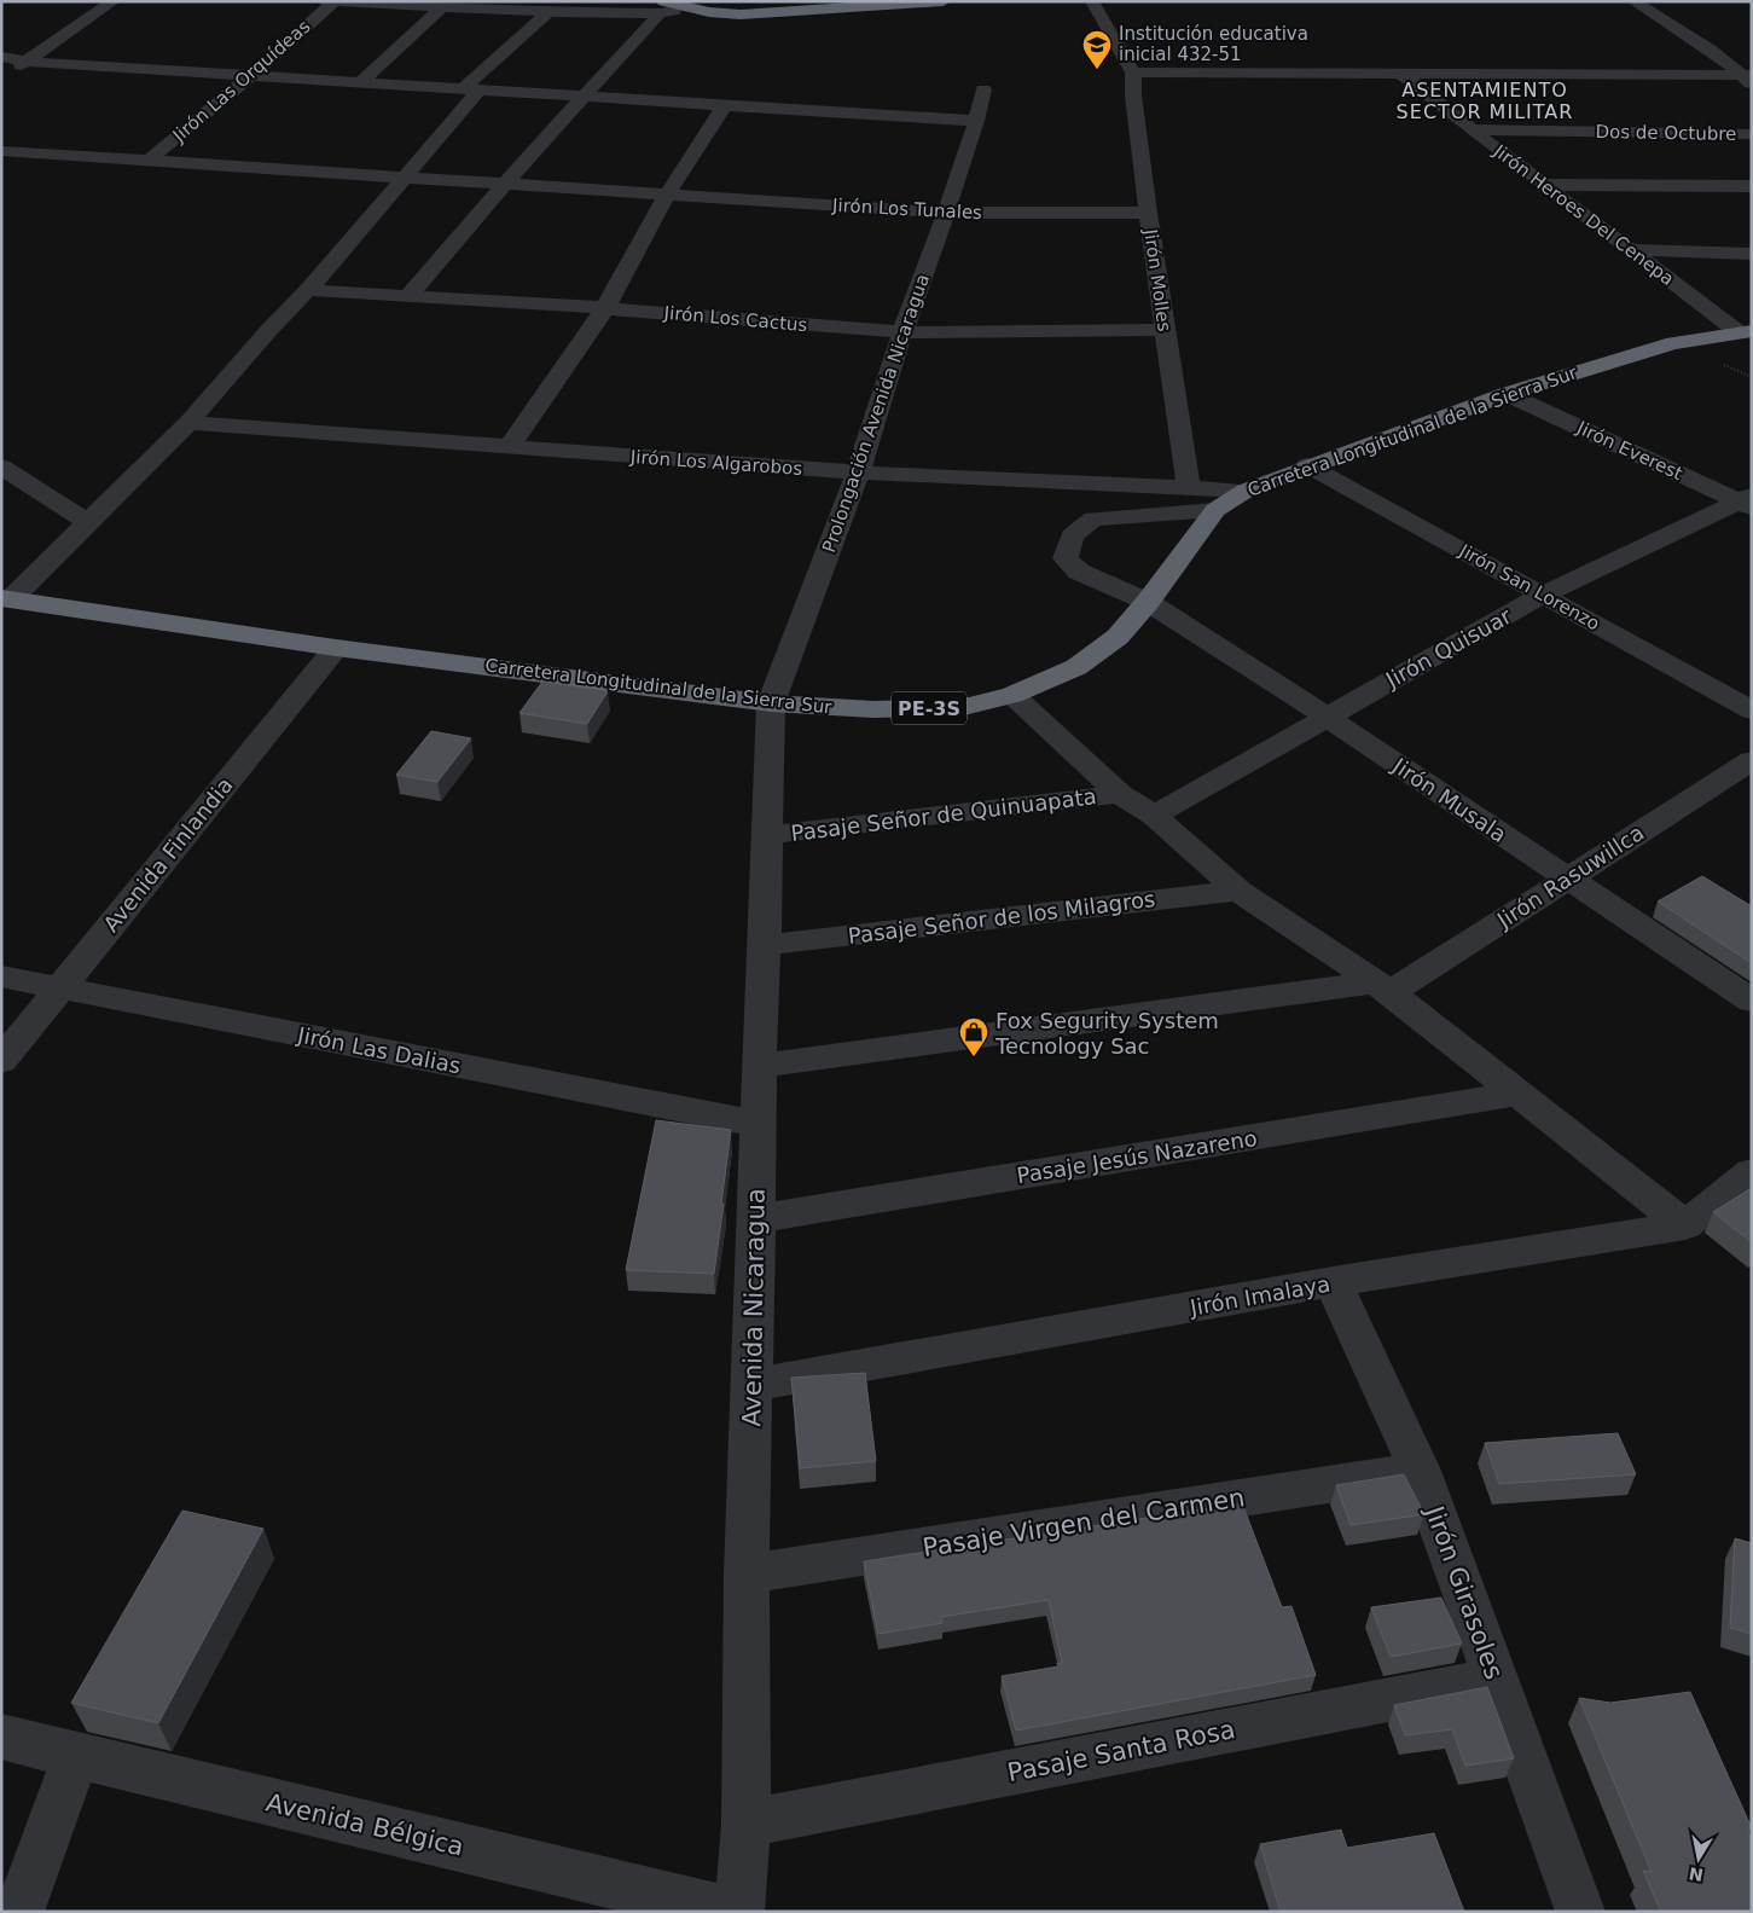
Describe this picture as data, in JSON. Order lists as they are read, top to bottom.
{
  "streets": {
    "highway": ["Carretera Longitudinal de la Sierra Sur", "PE-3S"],
    "street": [
      "Jirón Las Orquídeas",
      "Dos de Octubre",
      "Jirón Los Tunales",
      "Jirón Heroes Del Cenepa",
      "Jirón Molles",
      "Jirón Los Cactus",
      "Prolongación Avenida Nicaragua",
      "Jirón Everest",
      "Jirón Los Algarobos",
      "Jirón San Lorenzo",
      "Jirón Quisuar",
      "Jirón Musala",
      "Pasaje Señor de Quinuapata",
      "Avenida Finlandia",
      "Jirón Rasuwillca",
      "Pasaje Señor de los Milagros",
      "Jirón Las Dalias",
      "Pasaje Jesús Nazareno",
      "Jirón Imalaya",
      "Avenida Nicaragua",
      "Pasaje Virgen del Carmen",
      "Jirón Girasoles",
      "Pasaje Santa Rosa",
      "Avenida Bélgica"
    ]
  },
  "crossings": [
    ["Jirón Las Orquídeas", "Jirón Los Tunales"],
    ["Dos de Octubre", "Jirón Heroes Del Cenepa"],
    ["Jirón Los Tunales", "Jirón Molles"],
    ["Jirón Los Tunales", "Prolongación Avenida Nicaragua"],
    ["Jirón Heroes Del Cenepa", "Carretera Longitudinal de la Sierra Sur"],
    ["Jirón Molles", "Jirón Los Cactus"],
    ["Jirón Molles", "Jirón Los Algarobos"],
    ["Jirón Los Cactus", "Prolongación Avenida Nicaragua"],
    ["Prolongación Avenida Nicaragua", "Carretera Longitudinal de la Sierra Sur"],
    ["Prolongación Avenida Nicaragua", "Jirón Los Algarobos"],
    ["Prolongación Avenida Nicaragua", "Avenida Nicaragua"],
    ["Carretera Longitudinal de la Sierra Sur", "Jirón Everest"],
    ["Carretera Longitudinal de la Sierra Sur", "Jirón Los Algarobos"],
    ["Carretera Longitudinal de la Sierra Sur", "Jirón San Lorenzo"],
    ["Carretera Longitudinal de la Sierra Sur", "Jirón Musala"],
    ["Carretera Longitudinal de la Sierra Sur", "Avenida Finlandia"],
    ["Carretera Longitudinal de la Sierra Sur", "Avenida Nicaragua"],
    ["Jirón Everest", "Jirón Quisuar"],
    ["Jirón San Lorenzo", "Jirón Quisuar"],
    ["Jirón Quisuar", "Jirón Musala"],
    ["Jirón Musala", "Jirón Rasuwillca"],
    ["Pasaje Señor de Quinuapata", "Avenida Nicaragua"],
    ["Avenida Finlandia", "Jirón Las Dalias"],
    ["Pasaje Señor de los Milagros", "Avenida Nicaragua"],
    ["Jirón Las Dalias", "Avenida Nicaragua"],
    ["Pasaje Jesús Nazareno", "Avenida Nicaragua"],
    ["Jirón Imalaya", "Avenida Nicaragua"],
    ["Jirón Imalaya", "Jirón Girasoles"],
    ["Avenida Nicaragua", "Pasaje Virgen del Carmen"],
    ["Avenida Nicaragua", "Pasaje Santa Rosa"],
    ["Pasaje Virgen del Carmen", "Jirón Girasoles"],
    ["Jirón Girasoles", "Pasaje Santa Rosa"]
  ],
  "districts": ["ASENTAMIENTO SECTOR MILITAR"],
  "places": {
    "school or university": ["Institución educativa inicial 432-51"],
    "shop": ["Fox Segurity System Tecnology Sac"]
  },
  "north": "bottom"
}
